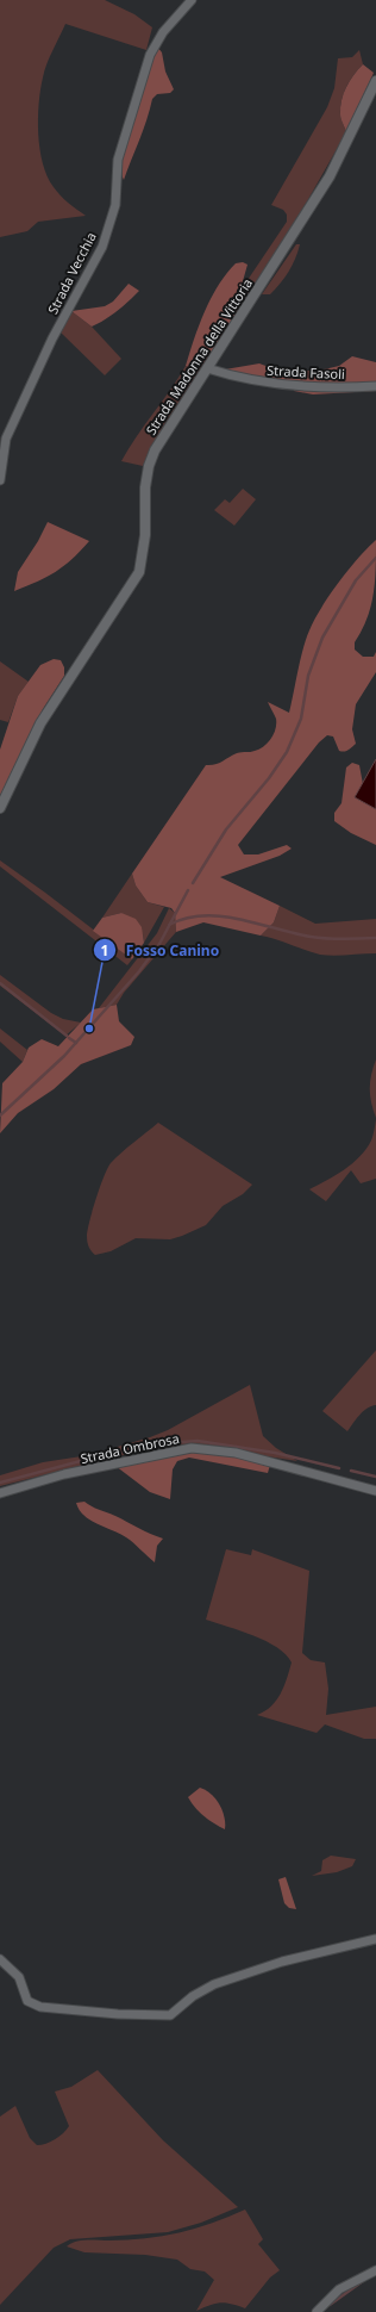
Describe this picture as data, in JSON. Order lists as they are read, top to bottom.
{
  "streets": {
    "street": [
      "Strada Vecchia",
      "Strada Madonna della Vittoria",
      "Strada Fasoli",
      "Strada Ombrosa"
    ]
  },
  "crossings": [
    ["Strada Madonna della Vittoria", "Strada Fasoli"]
  ],
  "places": ["Fosso Canino"]
}
